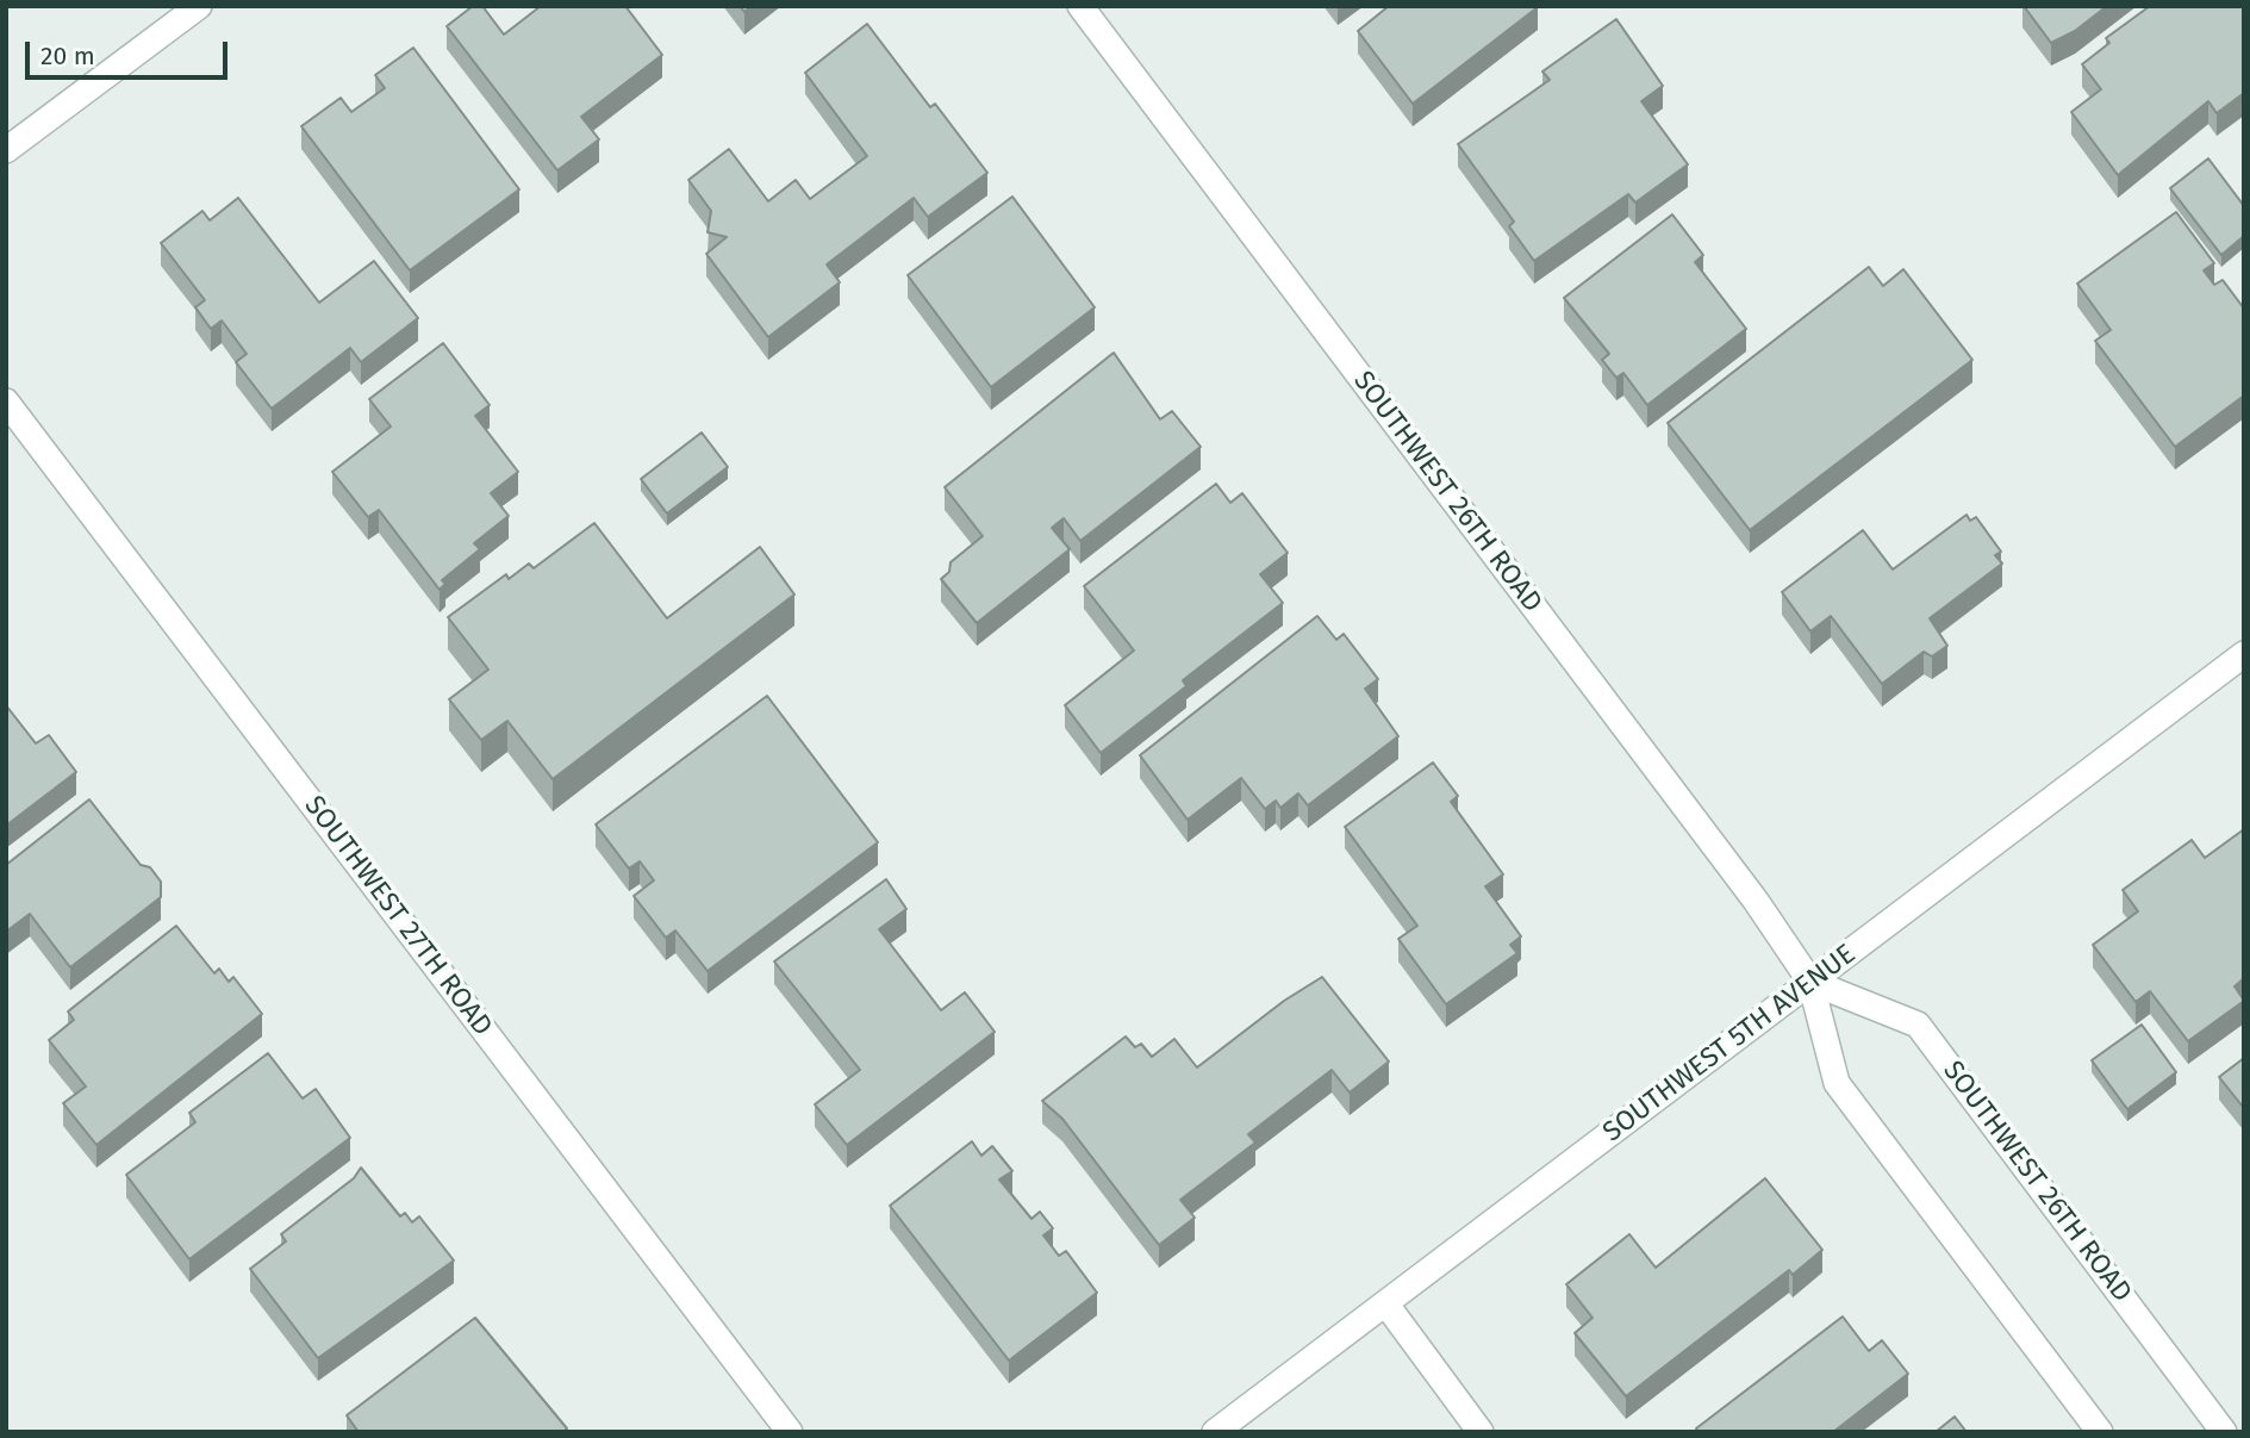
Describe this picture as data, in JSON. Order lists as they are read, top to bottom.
{
  "streets": {
    "street": ["SOUTHWEST 26TH ROAD", "SOUTHWEST 27TH ROAD", "SOUTHWEST 5TH AVENUE"]
  },
  "crossings": [
    ["SOUTHWEST 26TH ROAD", "SOUTHWEST 5TH AVENUE"]
  ],
  "scale_bar": "20 m"
}
